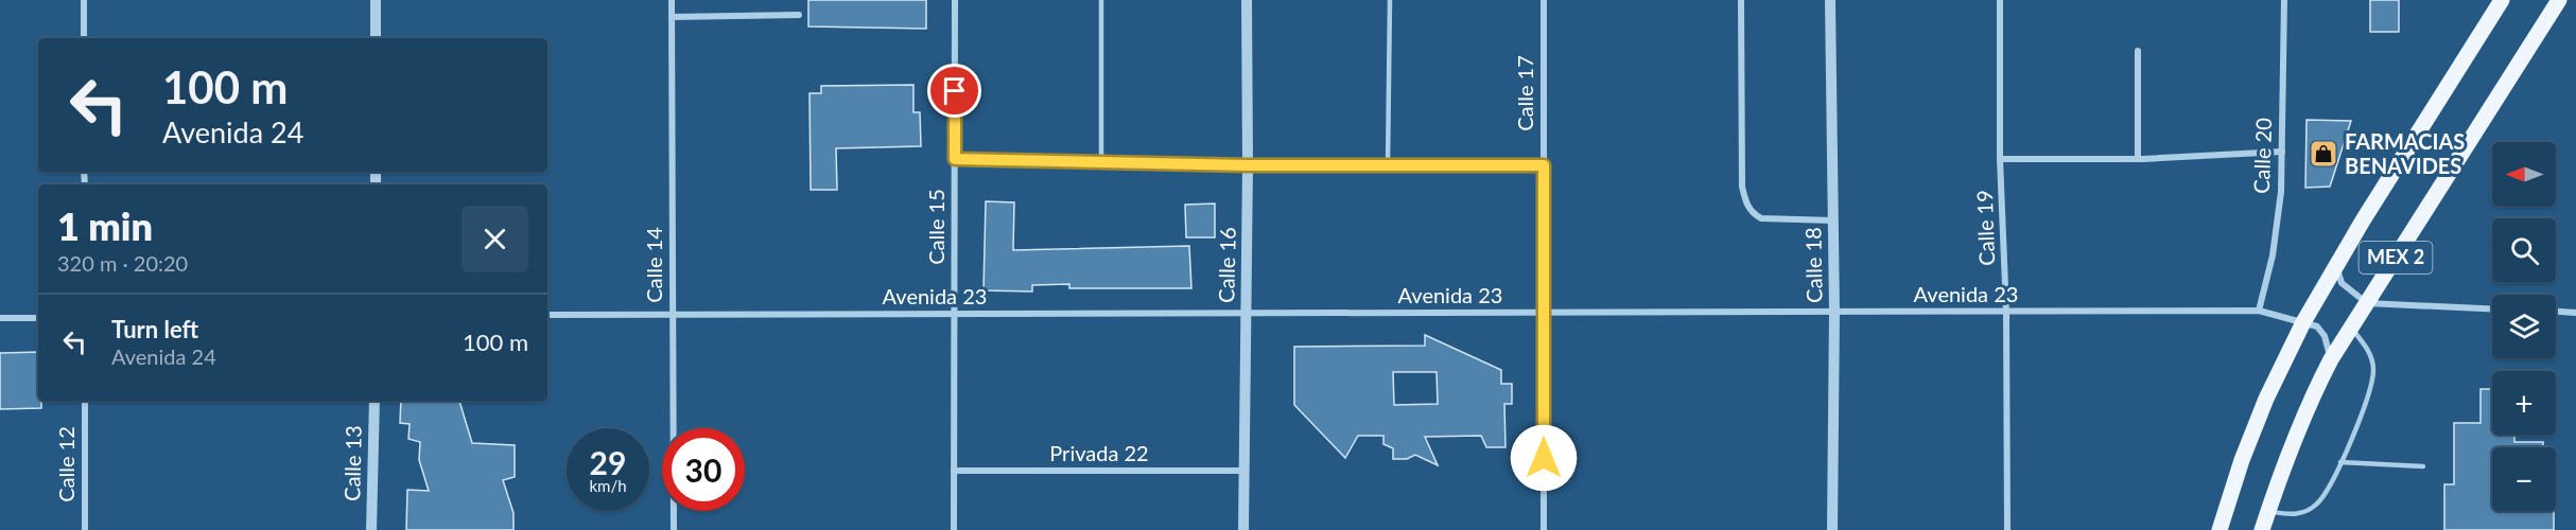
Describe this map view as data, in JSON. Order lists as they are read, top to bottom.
{
  "streets": {
    "main road": ["MEX 2"],
    "street": [
      "Calle 17",
      "Calle 20",
      "Calle 15",
      "Calle 19",
      "Calle 14",
      "Calle 16",
      "Calle 18",
      "Avenida 23",
      "Privada 22",
      "Calle 13",
      "Calle 12"
    ]
  },
  "crossings": [
    ["Calle 17", "Avenida 23"],
    ["Calle 20", "Avenida 23"],
    ["Calle 15", "Avenida 23"],
    ["Calle 15", "Privada 22"],
    ["Calle 19", "Avenida 23"],
    ["MEX 2", "Avenida 23"],
    ["Calle 14", "Avenida 23"],
    ["Calle 16", "Avenida 23"],
    ["Calle 16", "Privada 22"],
    ["Calle 18", "Avenida 23"]
  ],
  "places": {
    "shop": ["FARMACIAS BENAVIDES"]
  },
  "north": "left",
  "page": {
    "turn": ["100 m", "Avenida 24"],
    "map_buttons": ["+", "−"],
    "heading": ["1 min", "320 m · 20:20"],
    "list": [
      {
        "name": "Turn left",
        "note": "Avenida 24",
        "value": "100 m"
      }
    ],
    "speed": "29 km/h",
    "limit": "30"
  }
}
